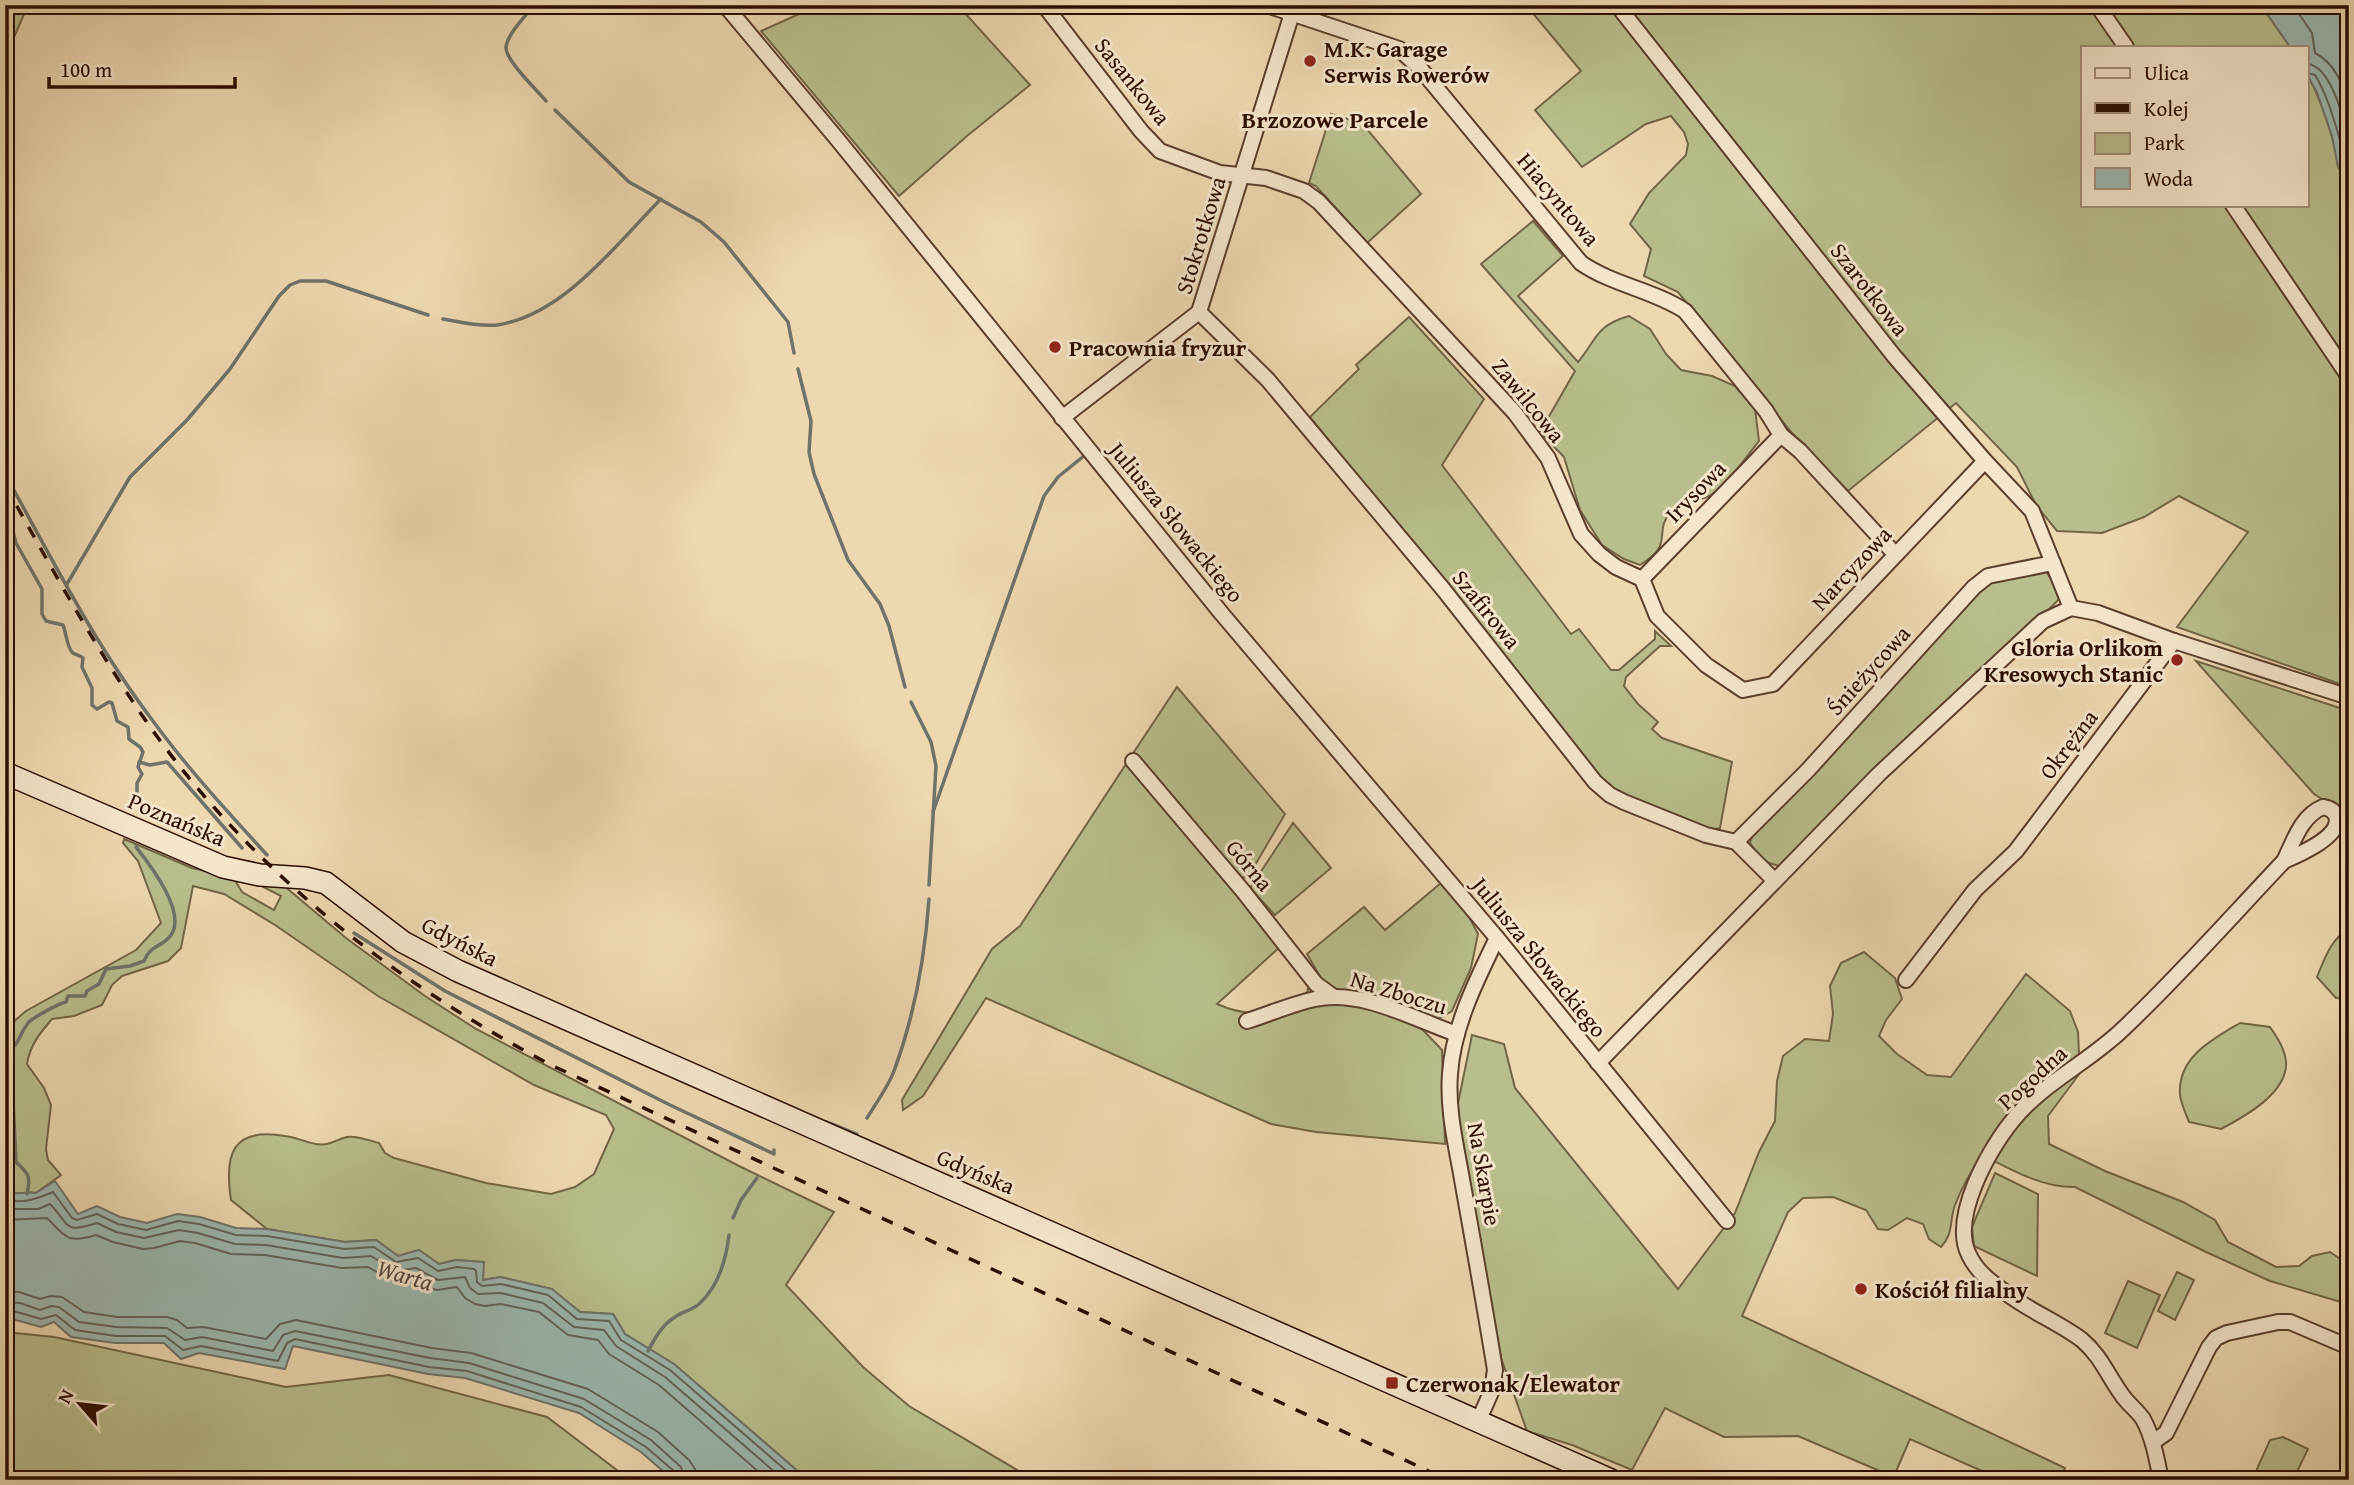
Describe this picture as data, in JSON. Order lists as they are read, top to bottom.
{
  "streets": {
    "main road": ["Poznańska", "Gdyńska"],
    "street": [
      "Sasankowa",
      "Hiacyntowa",
      "Stokrotkowa",
      "Szarotkowa",
      "Zawilcowa",
      "Irysowa",
      "Juliusza Słowackiego",
      "Narcyzowa",
      "Szafirowa",
      "Śnieżycowa",
      "Okrężna",
      "Górna",
      "Na Zboczu",
      "Pogodna",
      "Na Skarpie"
    ]
  },
  "crossings": [
    ["Sasankowa", "Stokrotkowa"],
    ["Sasankowa", "Zawilcowa"],
    ["Hiacyntowa", "Stokrotkowa"],
    ["Hiacyntowa", "Irysowa"],
    ["Hiacyntowa", "Narcyzowa"],
    ["Stokrotkowa", "Zawilcowa"],
    ["Stokrotkowa", "Juliusza Słowackiego"],
    ["Stokrotkowa", "Szafirowa"],
    ["Szarotkowa", "Juliusza Słowackiego"],
    ["Szarotkowa", "Narcyzowa"],
    ["Szarotkowa", "Śnieżycowa"],
    ["Zawilcowa", "Irysowa"],
    ["Zawilcowa", "Narcyzowa"],
    ["Irysowa", "Narcyzowa"],
    ["Juliusza Słowackiego", "Na Skarpie"],
    ["Szafirowa", "Śnieżycowa"],
    ["Poznańska", "Gdyńska"],
    ["Górna", "Na Zboczu"],
    ["Gdyńska", "Na Skarpie"],
    ["Na Zboczu", "Na Skarpie"]
  ],
  "districts": ["Brzozowe Parcele"],
  "water": ["Warta"],
  "places": {
    "other": [
      "M.K. Garage Serwis Rowerów",
      "Pracownia fryzur",
      "Gloria Orlikom Kresowych Stanic",
      "Kościół filialny"
    ],
    "transit": ["Czerwonak/Elewator"]
  },
  "legend": [
    "Ulica",
    "Kolej",
    "Park",
    "Woda"
  ],
  "scale_bar": "100 m",
  "north": "top left"
}
